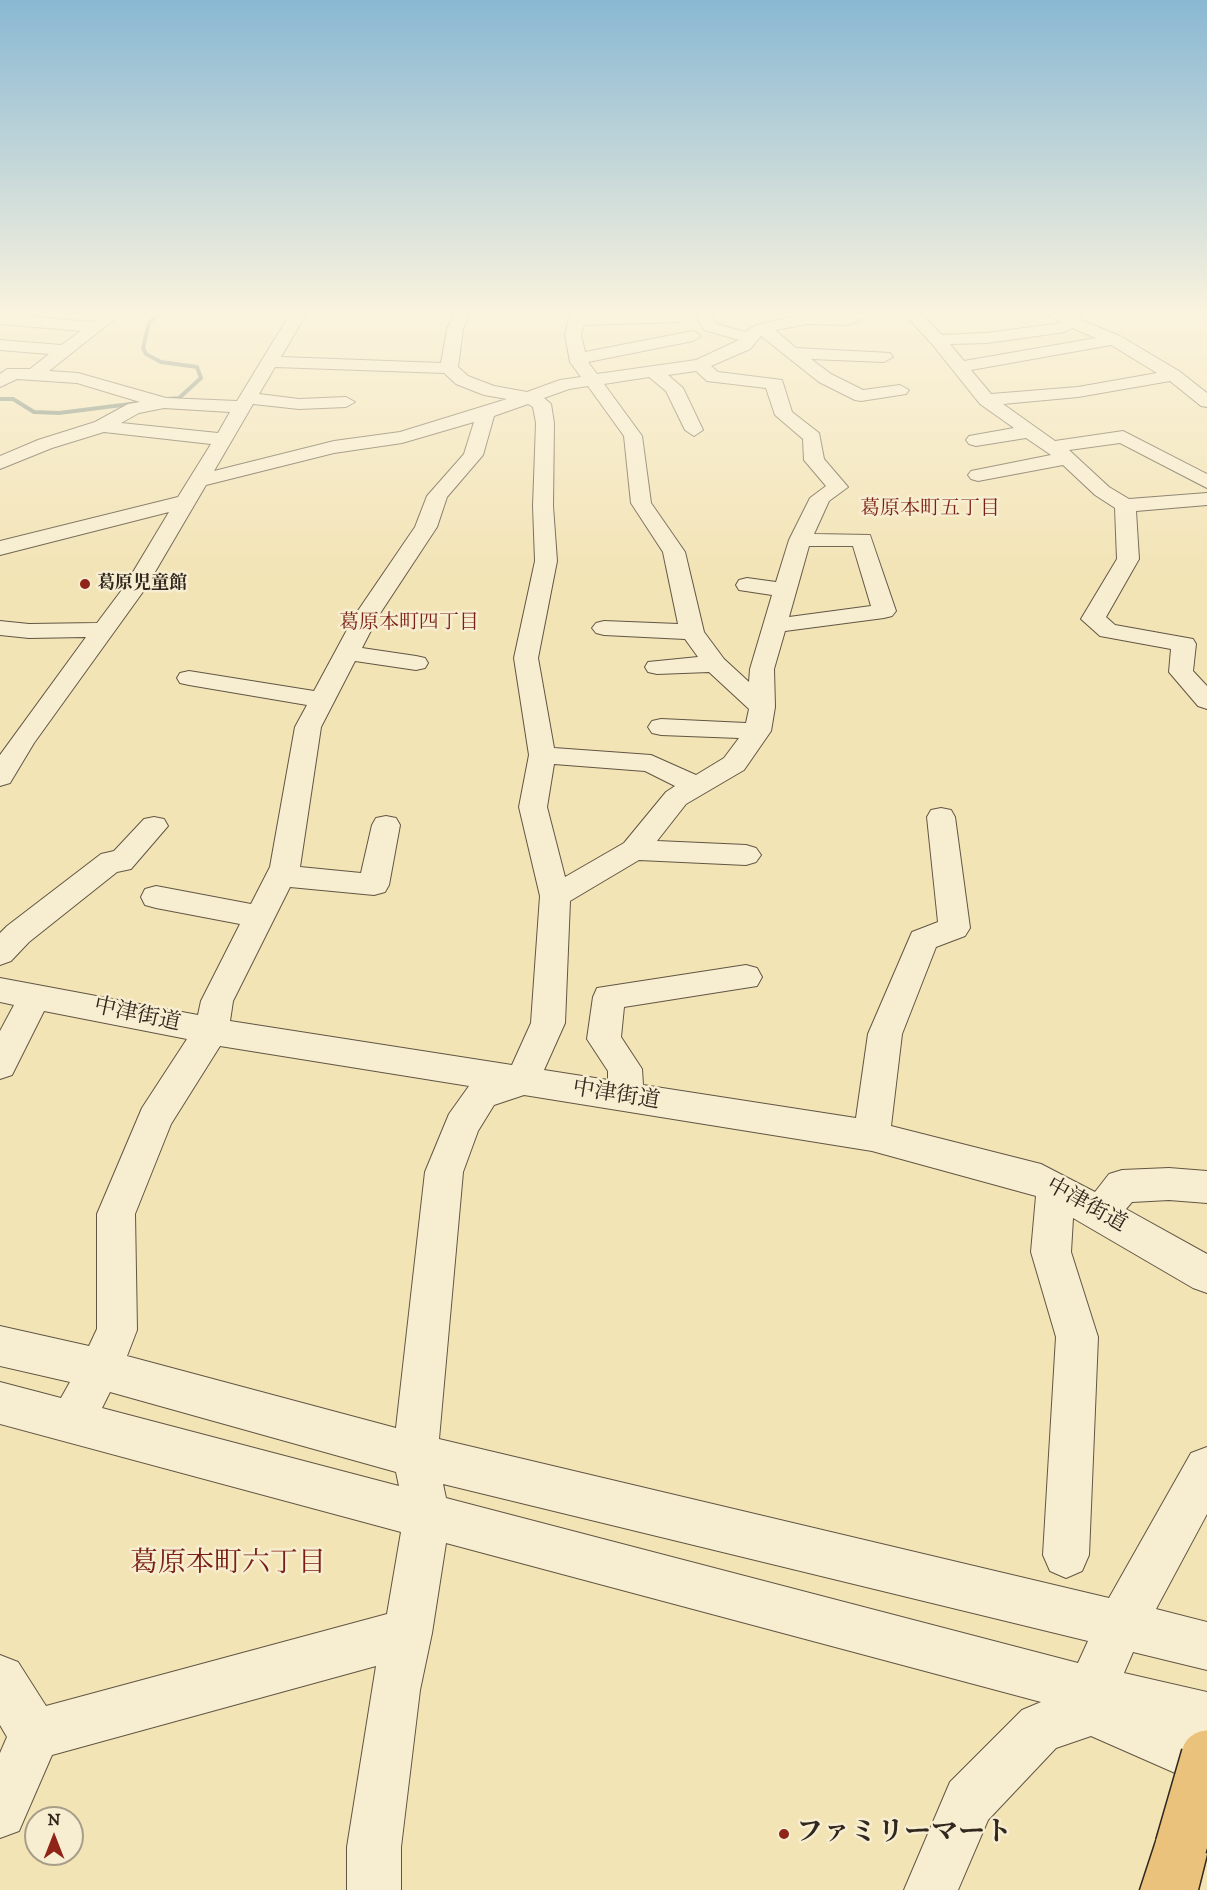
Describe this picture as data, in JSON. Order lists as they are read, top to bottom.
{
  "streets": {
    "street": ["中津街道"]
  },
  "districts": ["葛原本町五丁目", "葛原本町四丁目", "葛原本町六丁目"],
  "places": ["葛原児童館", "ファミリーマート"],
  "north": "top"
}
